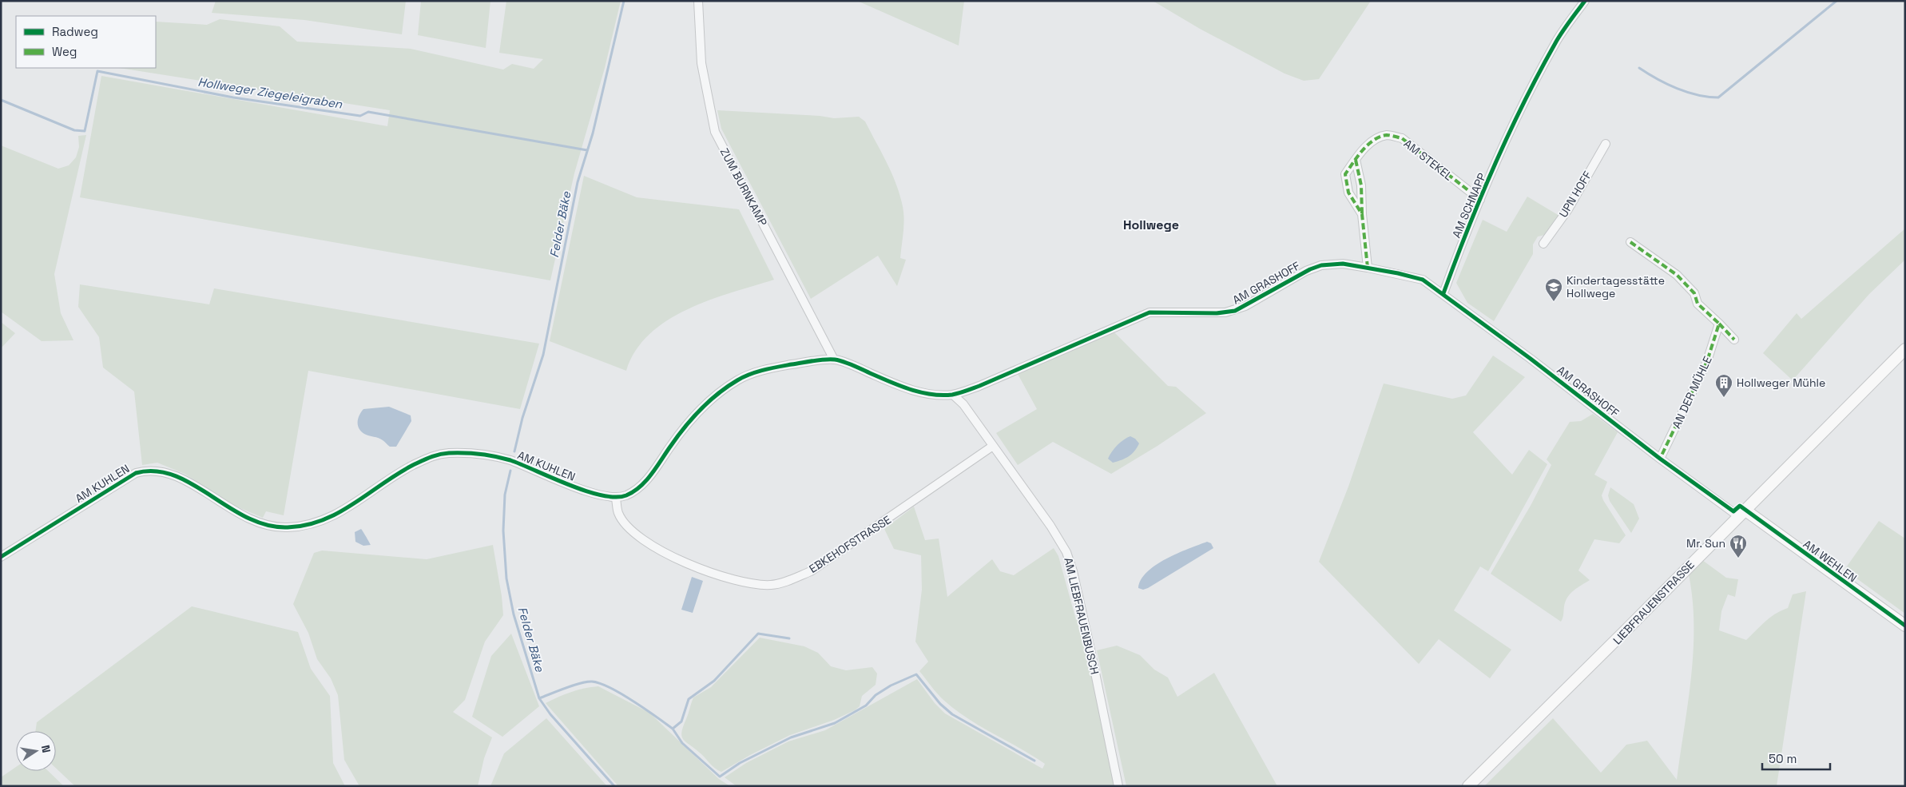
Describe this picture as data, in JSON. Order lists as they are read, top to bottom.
{
  "streets": {
    "street": [
      "AM STEKEL",
      "ZUM BURNKAMP",
      "UPN HOFF",
      "AM SCHNAPP",
      "AM GRASHOFF",
      "AN DER MÜHLE",
      "AM KUHLEN",
      "EBKEHOFSTRASSE",
      "AM WEHLEN",
      "LIEBFRAUENSTRASSE",
      "AM LIEBFRAUENBUSCH"
    ]
  },
  "crossings": [
    ["AM STEKEL", "AM SCHNAPP"],
    ["AM STEKEL", "AM GRASHOFF"],
    ["AM SCHNAPP", "AM GRASHOFF"],
    ["AM GRASHOFF", "AN DER MÜHLE"],
    ["AM GRASHOFF", "AM WEHLEN"],
    ["AM GRASHOFF", "LIEBFRAUENSTRASSE"],
    ["AM GRASHOFF", "AM LIEBFRAUENBUSCH"],
    ["AM KUHLEN", "EBKEHOFSTRASSE"],
    ["EBKEHOFSTRASSE", "AM LIEBFRAUENBUSCH"],
    ["AM WEHLEN", "LIEBFRAUENSTRASSE"]
  ],
  "districts": ["Hollwege"],
  "water": ["Hollweger Ziegeleigraben", "Felder Bäke"],
  "places": {
    "school or university": ["Kindertagesstätte Hollwege"],
    "building": ["Hollweger Mühle"],
    "restaurant": ["Mr. Sun"]
  },
  "legend": ["Radweg", "Weg"],
  "scale_bar": "50 m",
  "north": "right"
}
